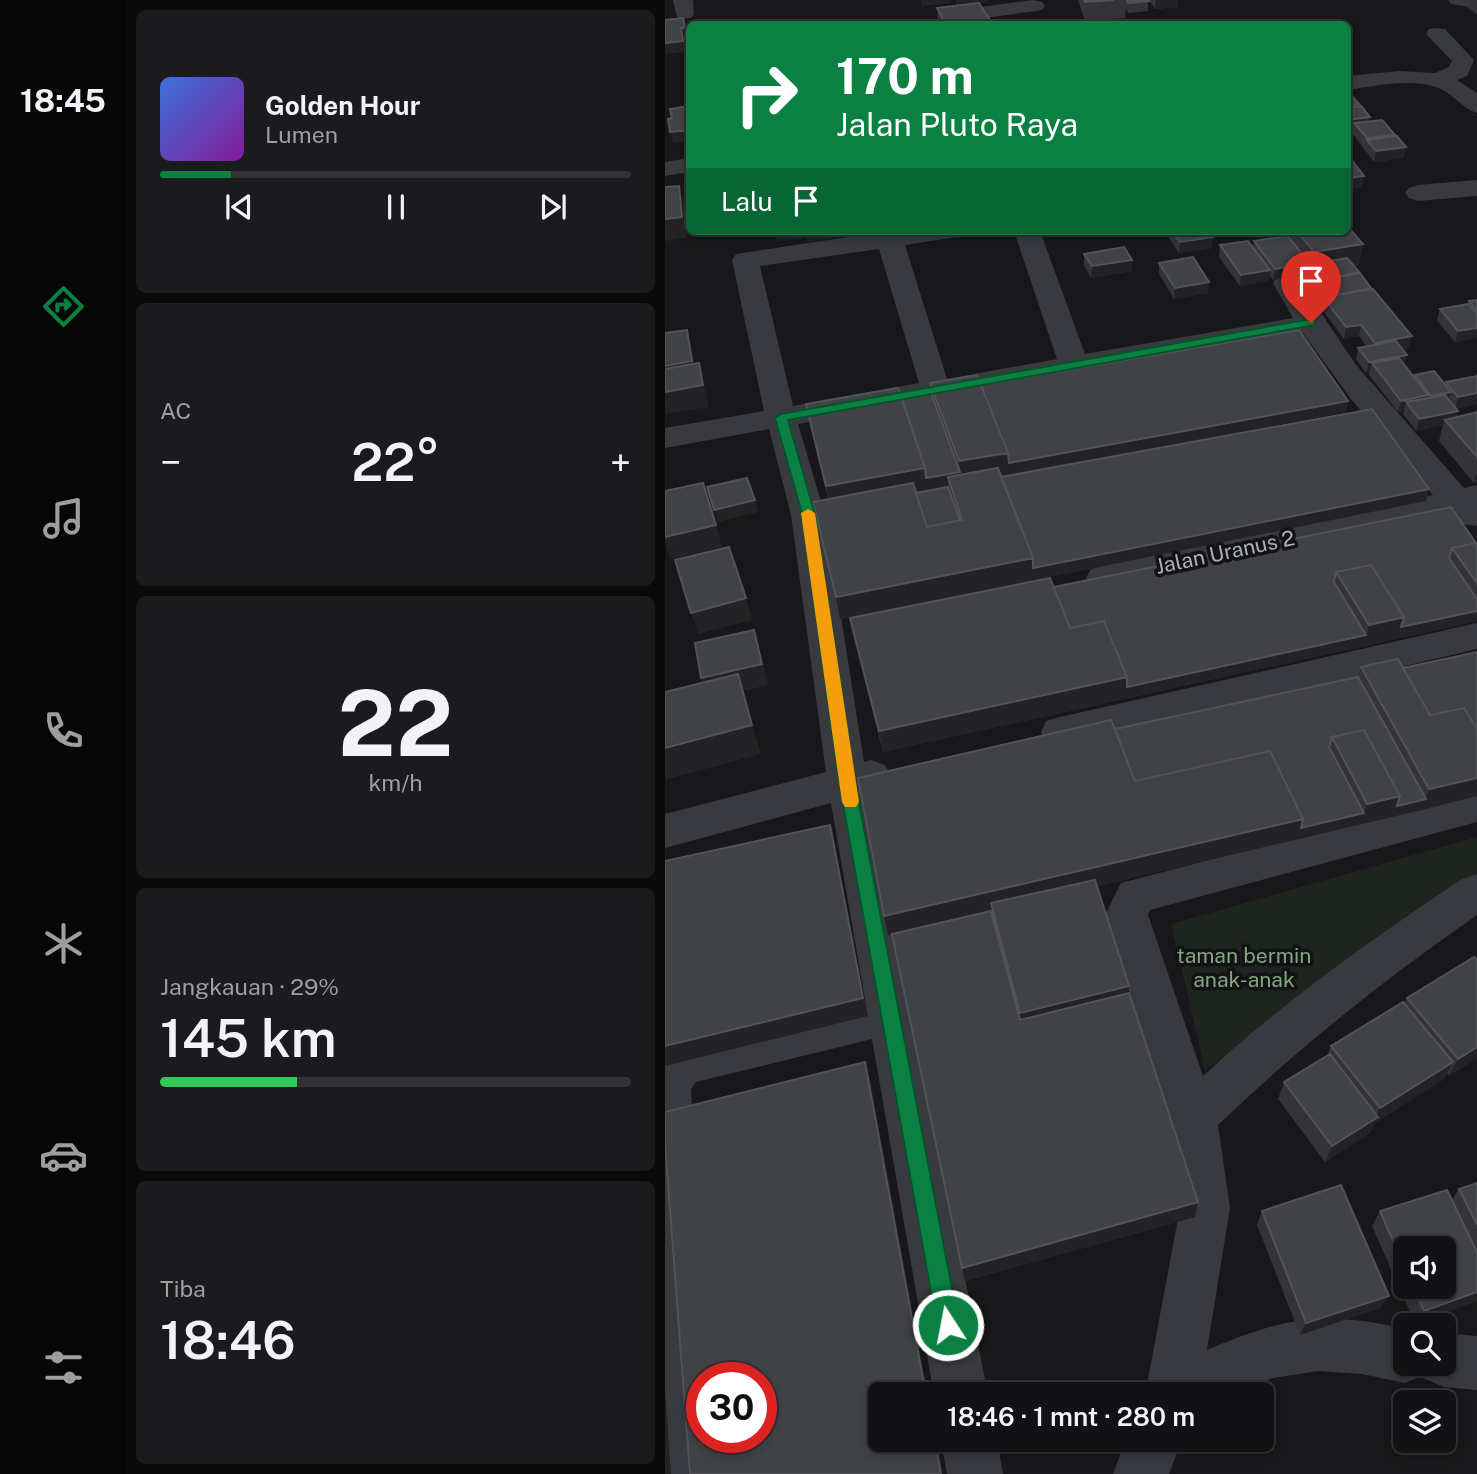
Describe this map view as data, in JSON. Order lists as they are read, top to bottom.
{
  "streets": {
    "street": ["Jalan Uranus 2"]
  },
  "parks": ["taman bermin anak-anak"],
  "page": {
    "tabs": "18:45",
    "turn": ["170 m", "Jalan Pluto Raya"],
    "song": ["Golden Hour", "Lumen"],
    "then": "Lalu",
    "tile": [
      "AC",
      ["22", "km/h"],
      ["Jangkauan · 29%", "145 km"],
      ["Tiba", "18:46"]
    ],
    "heat": ["−", "22°", "+"],
    "limit": "30",
    "trip": "18:46 · 1 mnt · 280 m"
  }
}
